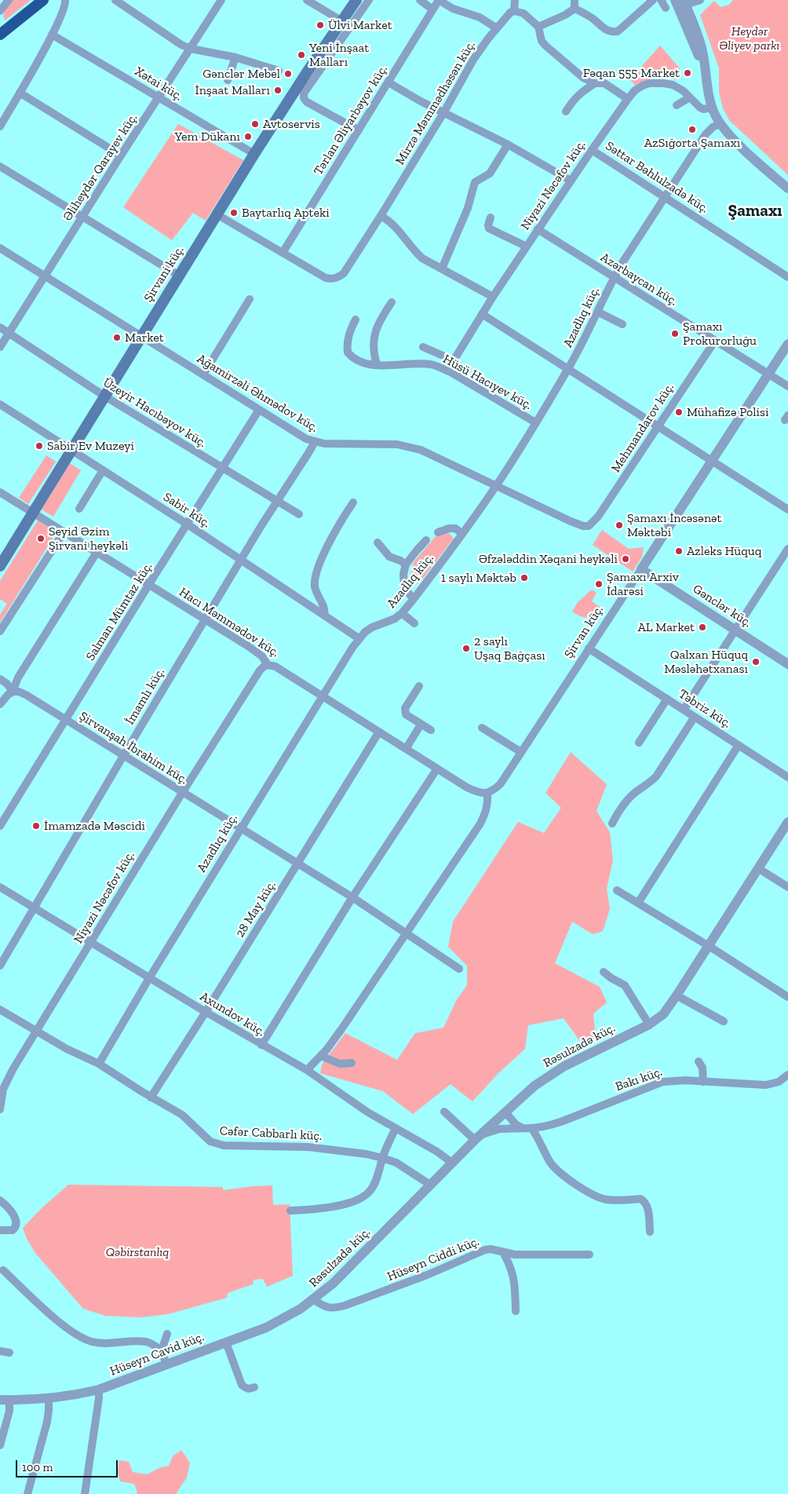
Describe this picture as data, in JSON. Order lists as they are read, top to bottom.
{
  "streets": {
    "main road": ["Şirvani küç."],
    "street": [
      "Xətai küç.",
      "Mirzə Məmmədhəsən küç.",
      "Tərlan Əliyarbəyov küç.",
      "Əliheydər Qarayev küç.",
      "Səttar Bəhlulzadə küç.",
      "Niyazi Nəcəfov küç.",
      "Azərbaycan küç.",
      "Azadlıq küç.",
      "Hüsü Hacıyev küç.",
      "Ağamirzəli Əhmədov küç.",
      "Üzeyir Hacıbəyov küç.",
      "Mehmandarov küç.",
      "Sabir küç.",
      "Gənclər küç.",
      "Salman Mümtaz küç.",
      "Hacı Məmmədov küç.",
      "Şirvan küç.",
      "İmamlı küç.",
      "Təbriz küç.",
      "Şirvanşah İbrahim küç.",
      "28 May küç.",
      "Axundov küç.",
      "Rəsulzadə küç.",
      "Bakı küç.",
      "Cəfər Cabbarlı küç.",
      "Hüseyn Ciddi küç.",
      "Hüseyn Cavid küç."
    ]
  },
  "crossings": [
    ["Xətai küç.", "Əliheydər Qarayev küç."],
    ["Xətai küç.", "Şirvani küç."],
    ["Mirzə Məmmədhəsən küç.", "Tərlan Əliyarbəyov küç."],
    ["Əliheydər Qarayev küç.", "Ağamirzəli Əhmədov küç."],
    ["Əliheydər Qarayev küç.", "Üzeyir Hacıbəyov küç."],
    ["Səttar Bəhlulzadə küç.", "Niyazi Nəcəfov küç."],
    ["Səttar Bəhlulzadə küç.", "Azadlıq küç."],
    ["Niyazi Nəcəfov küç.", "Azərbaycan küç."],
    ["Niyazi Nəcəfov küç.", "Hüsü Hacıyev küç."],
    ["Niyazi Nəcəfov küç.", "Hacı Məmmədov küç."],
    ["Niyazi Nəcəfov küç.", "Şirvanşah İbrahim küç."],
    ["Niyazi Nəcəfov küç.", "Axundov küç."],
    ["Niyazi Nəcəfov küç.", "Cəfər Cabbarlı küç."],
    ["Şirvani küç.", "Ağamirzəli Əhmədov küç."],
    ["Şirvani küç.", "Üzeyir Hacıbəyov küç."],
    ["Şirvani küç.", "Sabir küç."],
    ["Şirvani küç.", "Hacı Məmmədov küç."],
    ["Azərbaycan küç.", "Azadlıq küç."],
    ["Azərbaycan küç.", "Mehmandarov küç."],
    ["Azərbaycan küç.", "Şirvan küç."],
    ["Azadlıq küç.", "Hüsü Hacıyev küç."],
    ["Azadlıq küç.", "Ağamirzəli Əhmədov küç."],
    ["Azadlıq küç.", "Sabir küç."],
    ["Azadlıq küç.", "Hacı Məmmədov küç."],
    ["Azadlıq küç.", "Şirvanşah İbrahim küç."],
    ["Azadlıq küç.", "Axundov küç."],
    ["Azadlıq küç.", "Cəfər Cabbarlı küç."],
    ["Ağamirzəli Əhmədov küç.", "Mehmandarov küç."],
    ["Ağamirzəli Əhmədov küç.", "Salman Mümtaz küç."],
    ["Ağamirzəli Əhmədov küç.", "İmamlı küç."],
    ["Üzeyir Hacıbəyov küç.", "Salman Mümtaz küç."],
    ["Üzeyir Hacıbəyov küç.", "İmamlı küç."],
    ["Sabir küç.", "Salman Mümtaz küç."],
    ["Sabir küç.", "İmamlı küç."],
    ["Gənclər küç.", "Şirvan küç."],
    ["Salman Mümtaz küç.", "Hacı Məmmədov küç."],
    ["Salman Mümtaz küç.", "Şirvanşah İbrahim küç."],
    ["Hacı Məmmədov küç.", "Şirvan küç."],
    ["Hacı Məmmədov küç.", "İmamlı küç."],
    ["Hacı Məmmədov küç.", "28 May küç."],
    ["Şirvan küç.", "Təbriz küç."],
    ["İmamlı küç.", "Şirvanşah İbrahim küç."],
    ["İmamlı küç.", "Axundov küç."],
    ["Şirvanşah İbrahim küç.", "28 May küç."],
    ["28 May küç.", "Axundov küç."],
    ["28 May küç.", "Cəfər Cabbarlı küç."],
    ["Axundov küç.", "Rəsulzadə küç."],
    ["Rəsulzadə küç.", "Bakı küç."],
    ["Rəsulzadə küç.", "Cəfər Cabbarlı küç."],
    ["Rəsulzadə küç.", "Hüseyn Ciddi küç."],
    ["Rəsulzadə küç.", "Hüseyn Cavid küç."],
    ["Hüseyn Ciddi küç.", "Hüseyn Cavid küç."]
  ],
  "districts": ["Şamaxı"],
  "parks": ["Heydər Əliyev parkı", "Qəbirstanlıq"],
  "places": [
    "Ülvi Market",
    "Yeni İnşaat Malları",
    "Fəqan 555 Market",
    "Gənclər Mebel",
    "İnşaat Malları",
    "Avtoservis",
    "AzSığorta Şamaxı",
    "Yem Dükanı",
    "Baytarlıq Apteki",
    "Şamaxı Prokurorluğu",
    "Market",
    "Mühafizə Polisi",
    "Sabir Ev Muzeyi",
    "Şamaxı İncəsənət Məktəbi",
    "Seyid Əzim Şirvani heykəli",
    "Azleks Hüquq",
    "Əfzələddin Xəqani heykəli",
    "1 saylı Məktəb",
    "Şamaxı Arxiv İdarəsi",
    "AL Market",
    "2 saylı Uşaq Bağçası",
    "Qalxan Hüquq Məsləhətxanası",
    "İmamzadə Məscidi"
  ],
  "scale_bar": "100 m"
}
